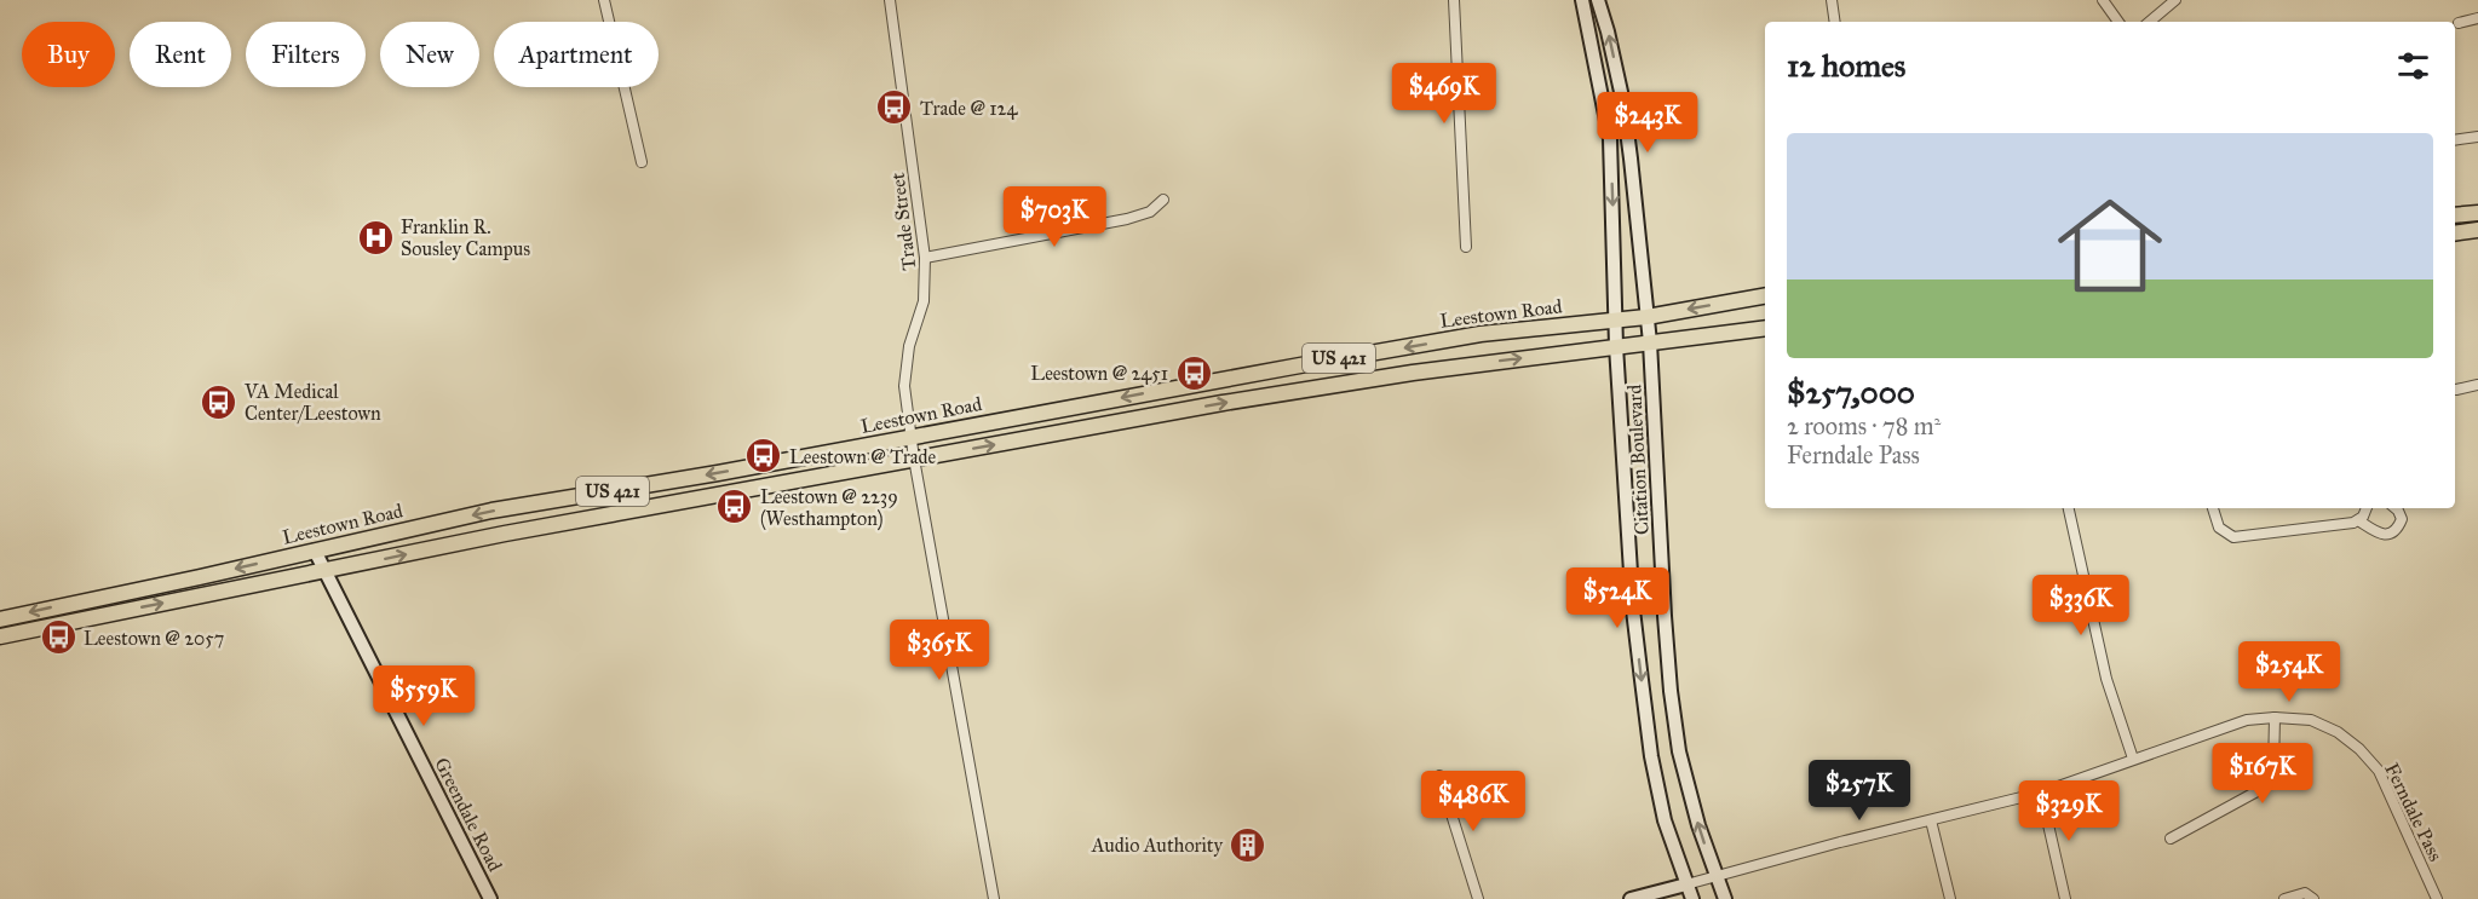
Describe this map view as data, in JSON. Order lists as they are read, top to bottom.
{
  "streets": {
    "main road": [
      "Leestown Road",
      "US 421",
      "Citation Boulevard",
      "Greendale Road"
    ],
    "street": ["Trade Street", "Ferndale Pass"]
  },
  "crossings": [
    ["Trade Street", "Leestown Road"],
    ["Leestown Road", "Citation Boulevard"],
    ["Leestown Road", "Greendale Road"],
    ["Citation Boulevard", "Ferndale Pass"]
  ],
  "places": {
    "bus stop": [
      "Trade @ 124",
      "Leestown @ 2451",
      "VA Medical Center/Leestown",
      "Leestown @ Trade",
      "Leestown @ 2239 (Westhampton)",
      "Leestown @ 2057"
    ],
    "hospital": ["Franklin R. Sousley Campus"],
    "building": ["Audio Authority"]
  },
  "page": {
    "chip": [
      "Buy",
      "Rent",
      "Filters",
      "New",
      "Apartment"
    ],
    "heading": "12 homes",
    "price": [
      "$469K",
      "$243K",
      "$703K",
      "$524K",
      "$336K",
      "$365K",
      "$254K",
      "$559K",
      "$167K",
      "$257K",
      "$486K",
      "$329K"
    ],
    "list": [
      {
        "name": "$257,000",
        "note": "2 rooms · 78 m² · Ferndale Pass"
      }
    ]
  }
}
